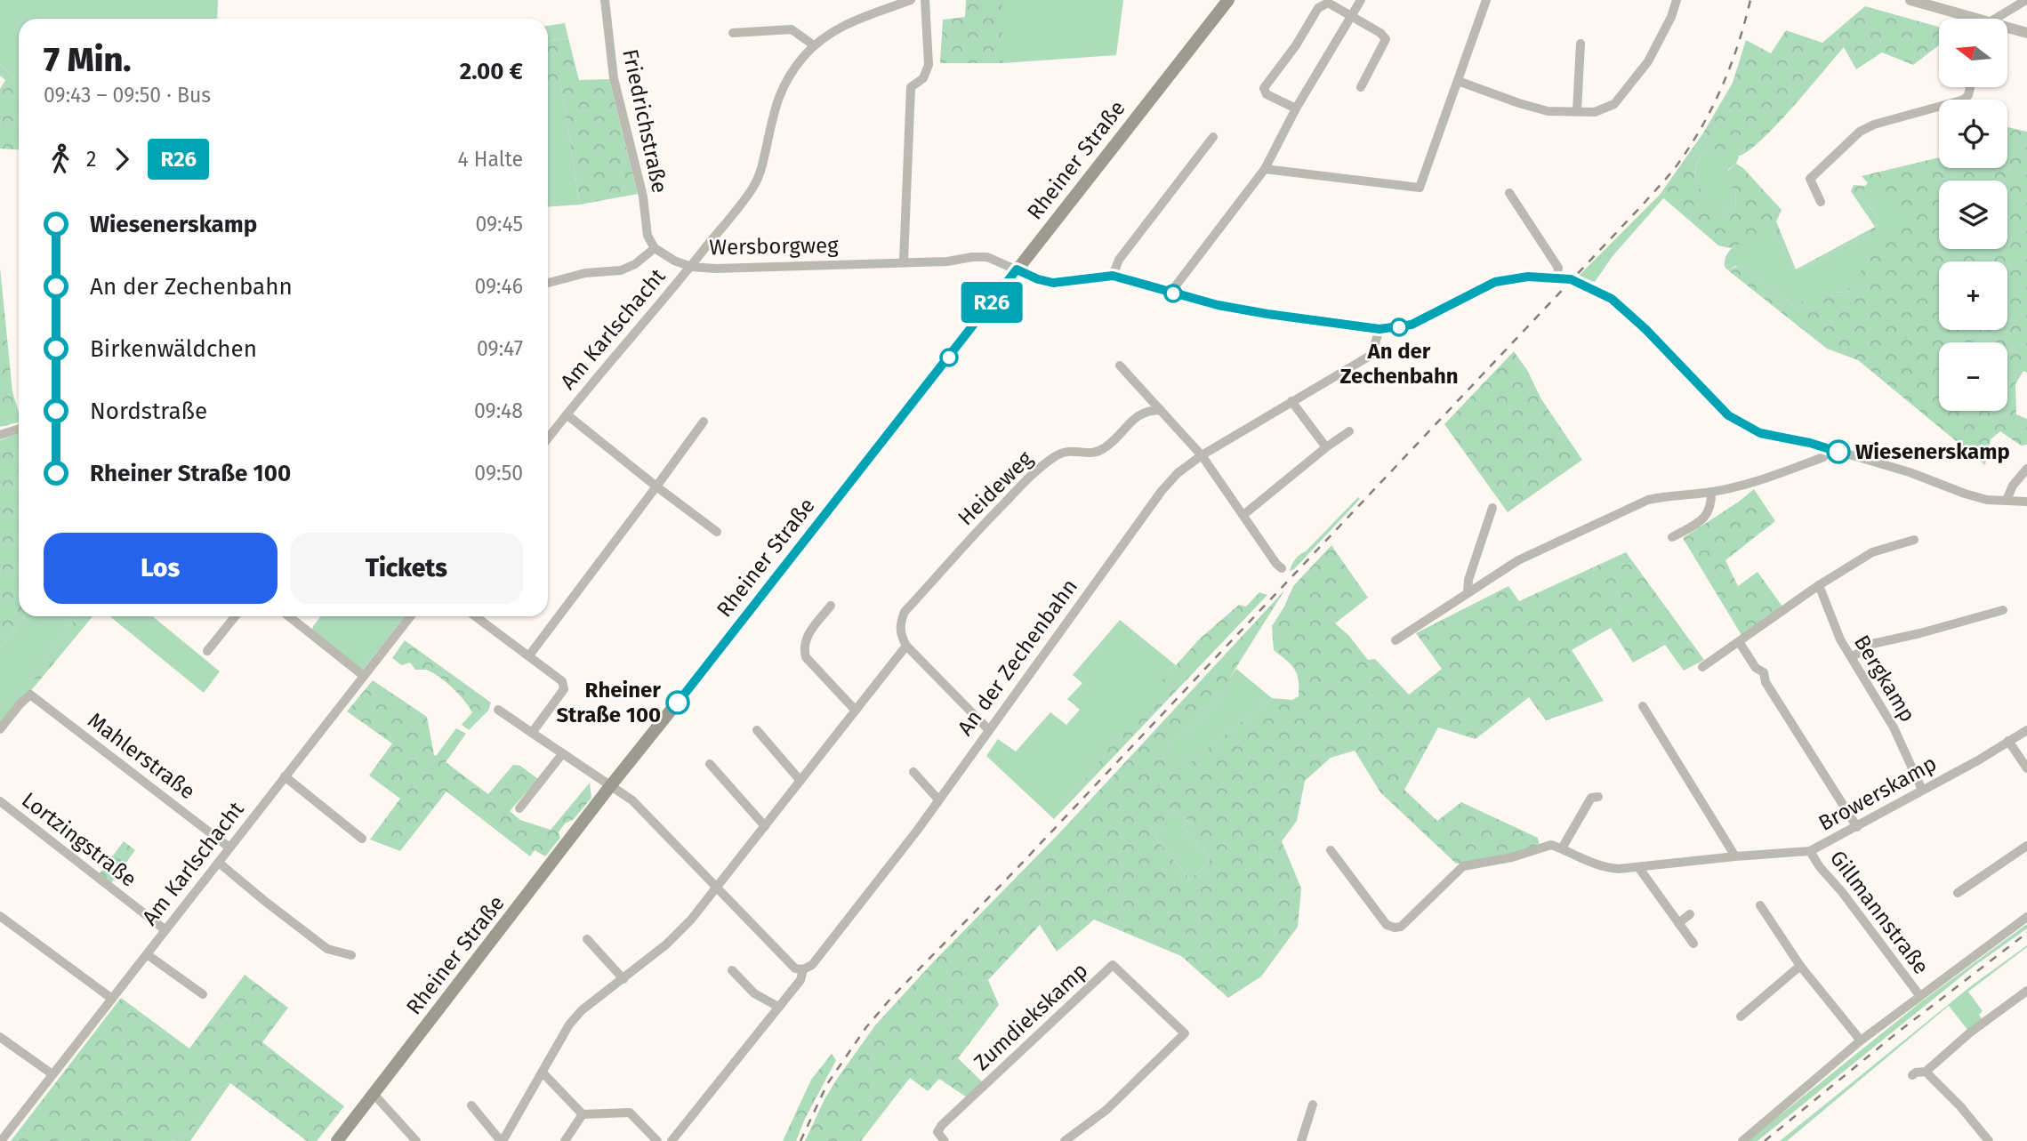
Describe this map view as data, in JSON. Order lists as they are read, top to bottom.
{
  "streets": {
    "main road": ["Rheiner Straße"],
    "street": [
      "Friedrichstraße",
      "Wersborgweg",
      "Am Karlschacht",
      "Heideweg",
      "An der Zechenbahn",
      "Bergkamp",
      "Mahlerstraße",
      "Browerskamp",
      "Lortzingstraße",
      "Gillmannstraße",
      "Zumdiekskamp"
    ]
  },
  "crossings": [
    ["Friedrichstraße", "Wersborgweg"],
    ["Rheiner Straße", "Wersborgweg"],
    ["Wersborgweg", "Am Karlschacht"],
    ["Am Karlschacht", "Mahlerstraße"],
    ["Am Karlschacht", "Lortzingstraße"],
    ["Bergkamp", "Browerskamp"],
    ["Browerskamp", "Gillmannstraße"]
  ],
  "places": ["An der Zechenbahn", "Wiesenerskamp", "Rheiner Straße 100"],
  "lines": ["bus line R26"],
  "north": "left",
  "page": {
    "on_map": "R26",
    "map_buttons": ["+", "−"],
    "heading": ["7 Min.", "09:43 – 09:50 · Bus", "2.00 €"],
    "legs": ["2", "R26", "4 Halte"],
    "list": [
      {
        "name": "Wiesenerskamp",
        "value": "09:45"
      },
      {
        "name": "An der Zechenbahn",
        "value": "09:46"
      },
      {
        "name": "Birkenwäldchen",
        "value": "09:47"
      },
      {
        "name": "Nordstraße",
        "value": "09:48"
      },
      {
        "name": "Rheiner Straße 100",
        "value": "09:50"
      }
    ],
    "buttons": ["Los", "Tickets"]
  }
}
